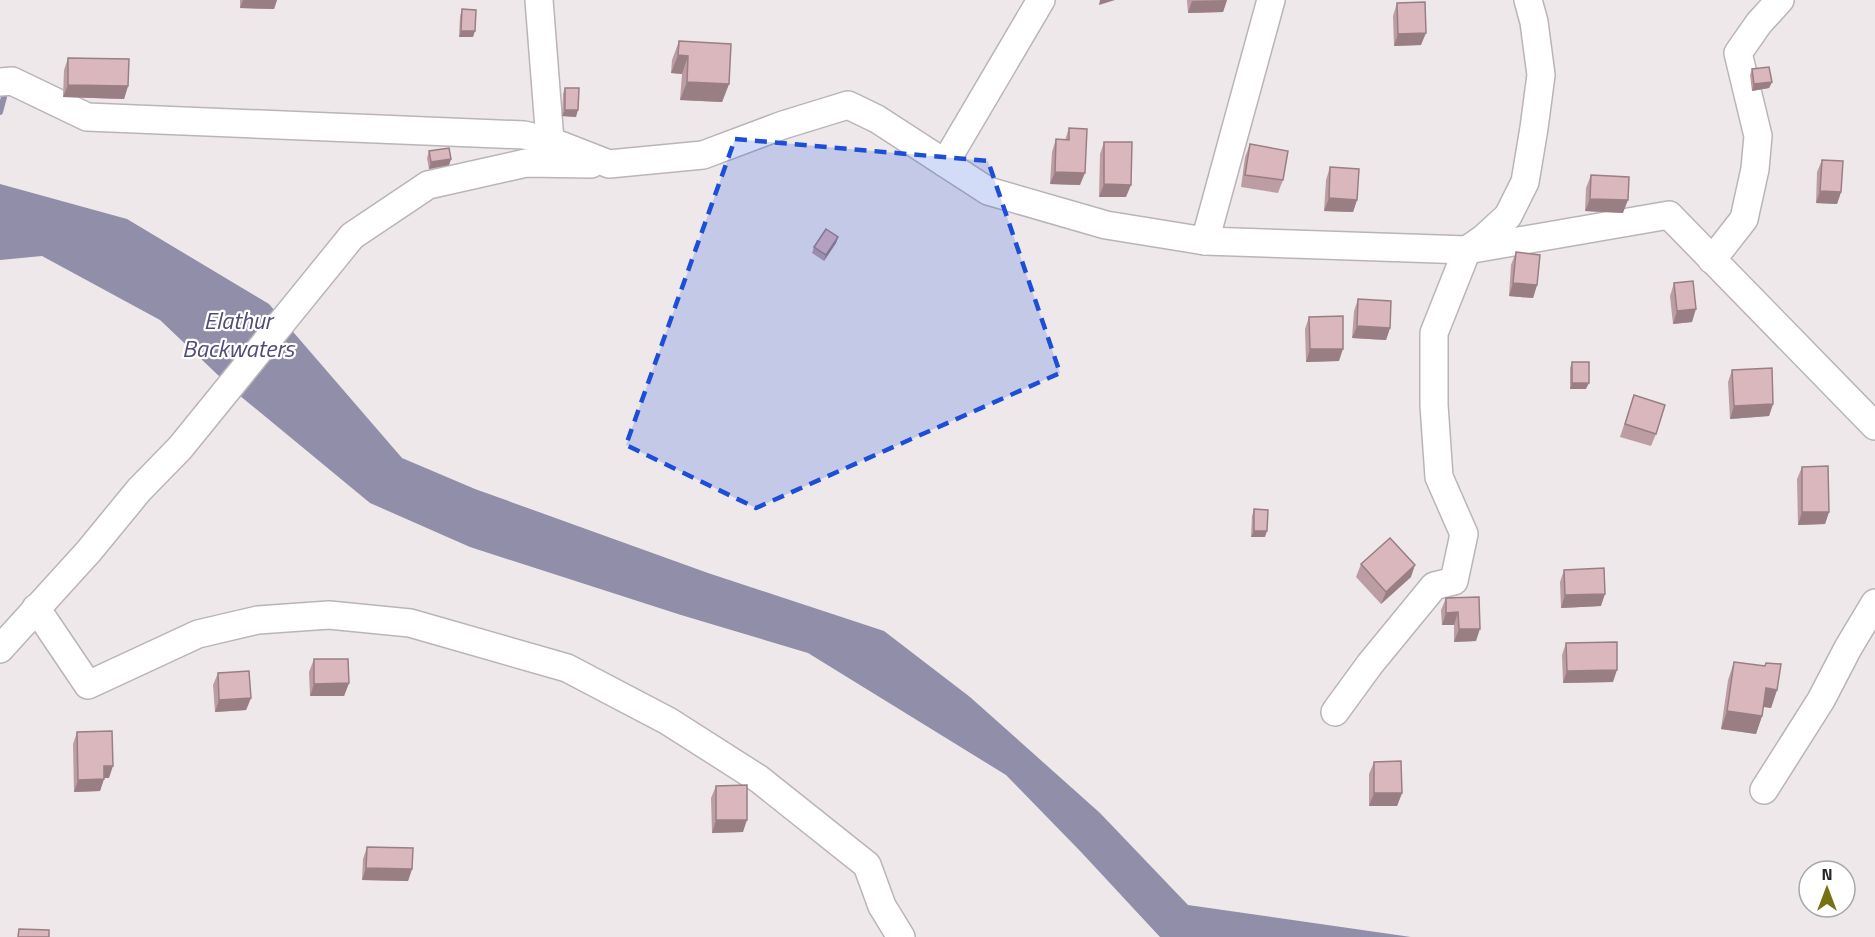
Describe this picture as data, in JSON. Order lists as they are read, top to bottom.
{
  "water": ["Elathur Backwaters"],
  "north": "top"
}
